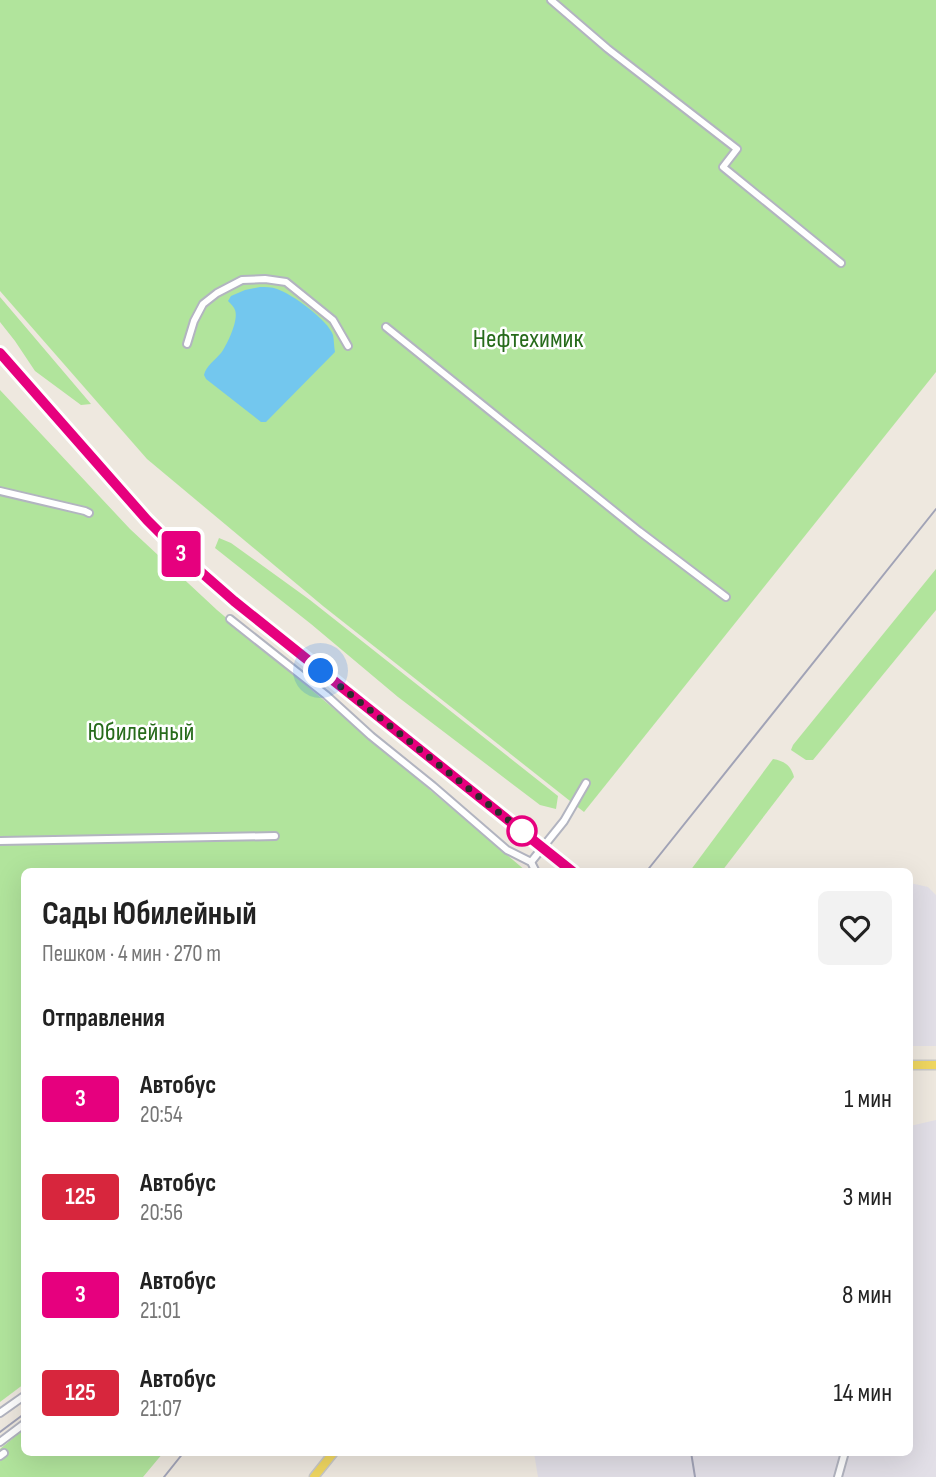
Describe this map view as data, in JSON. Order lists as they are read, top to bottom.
{
  "parks": ["Нефтехимик", "Юбилейный"],
  "lines": ["bus line 3"],
  "page": {
    "on_map": "3",
    "heading": [
      ["Сады Юбилейный", "Пешком · 4 мин · 270 m"],
      "Отправления"
    ],
    "list": [
      {
        "mark": "3",
        "name": "Автобус",
        "note": "20:54",
        "value": "1 мин"
      },
      {
        "mark": "125",
        "name": "Автобус",
        "note": "20:56",
        "value": "3 мин"
      },
      {
        "mark": "3",
        "name": "Автобус",
        "note": "21:01",
        "value": "8 мин"
      },
      {
        "mark": "125",
        "name": "Автобус",
        "note": "21:07",
        "value": "14 мин"
      }
    ]
  }
}
